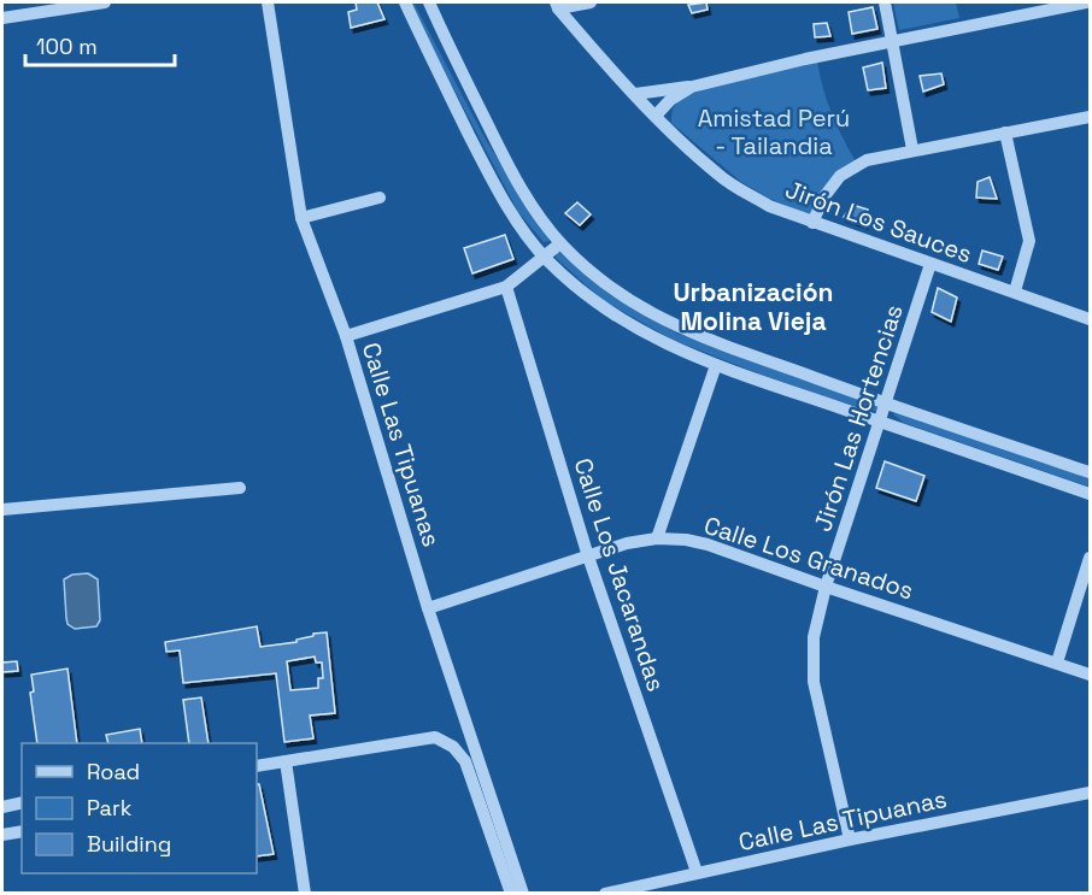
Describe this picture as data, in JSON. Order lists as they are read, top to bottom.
{
  "streets": {
    "street": [
      "Jirón Los Sauces",
      "Jirón Las Hortencias",
      "Calle Las Tipuanas",
      "Calle Los Granados",
      "Calle Los Jacarandas"
    ]
  },
  "crossings": [
    ["Jirón Los Sauces", "Jirón Las Hortencias"],
    ["Jirón Las Hortencias", "Calle Las Tipuanas"],
    ["Jirón Las Hortencias", "Calle Los Granados"],
    ["Calle Las Tipuanas", "Calle Los Granados"],
    ["Calle Las Tipuanas", "Calle Los Jacarandas"],
    ["Calle Los Granados", "Calle Los Jacarandas"]
  ],
  "districts": ["Urbanización Molina Vieja"],
  "parks": ["Amistad Perú - Tailandia"],
  "legend": ["Road", "Park", "Building"],
  "scale_bar": "100 m"
}
